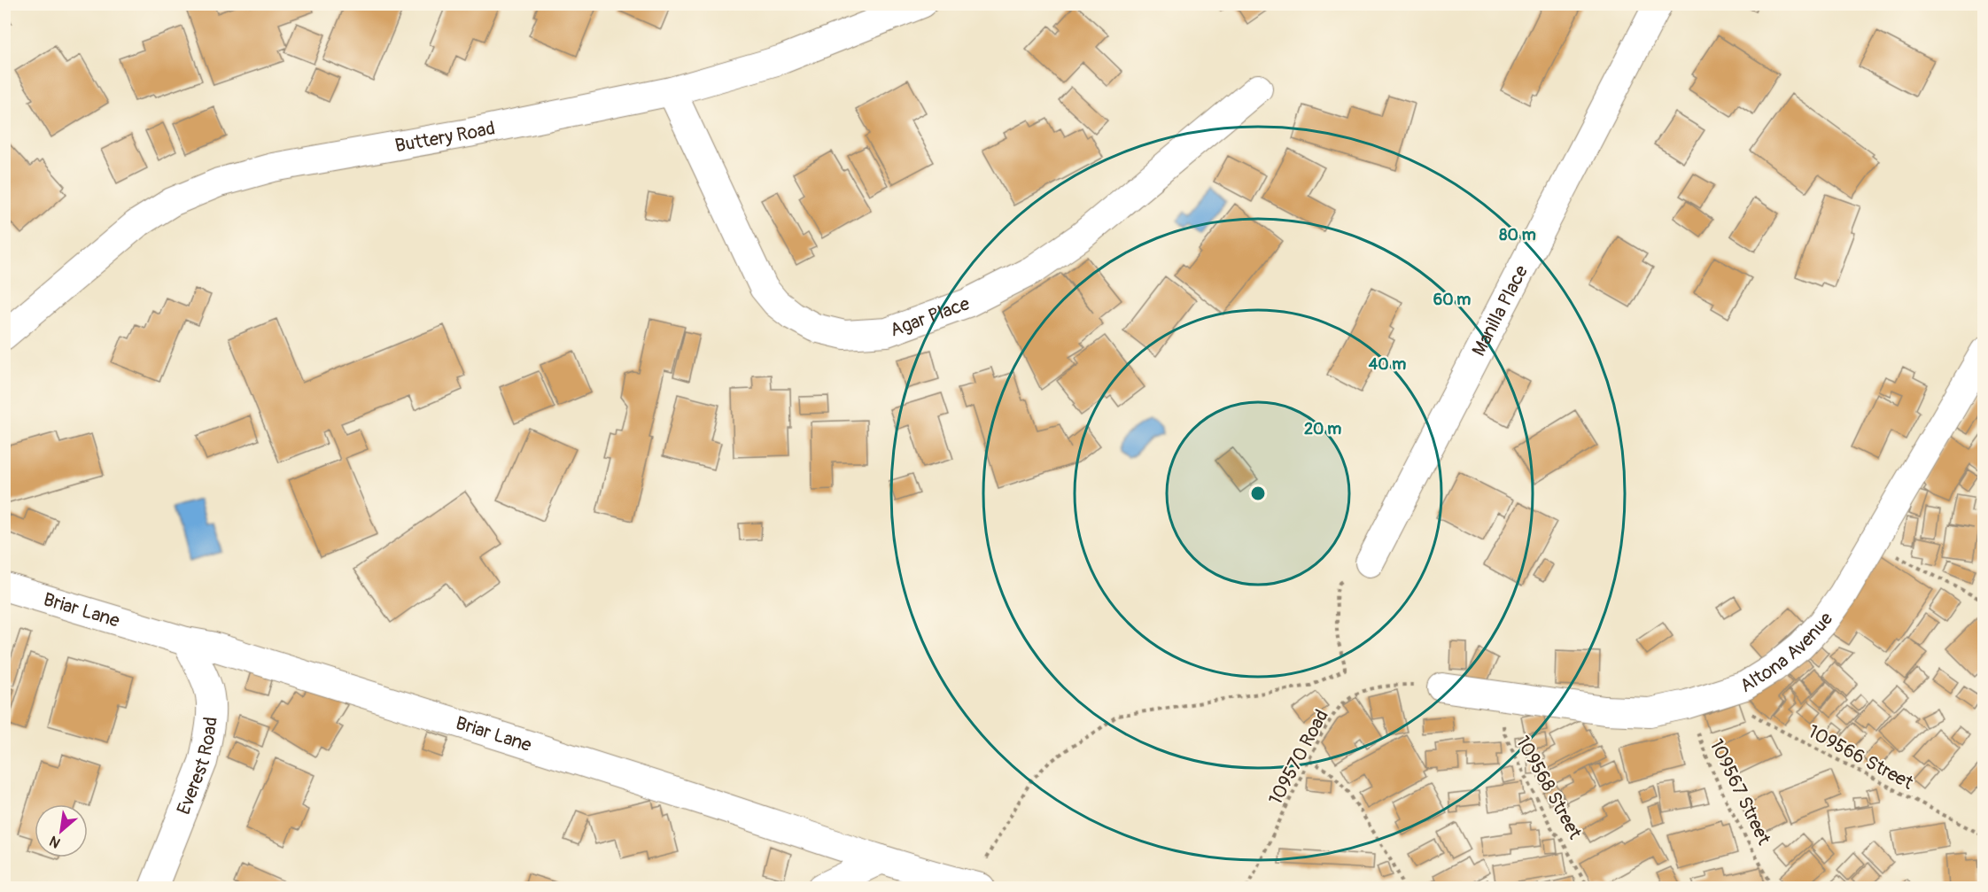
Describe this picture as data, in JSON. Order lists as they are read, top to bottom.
{
  "streets": {
    "street": [
      "Buttery Road",
      "Manilla Place",
      "Agar Place",
      "Briar Lane",
      "Altona Avenue",
      "Everest Road"
    ],
    "path": [
      "109570 Road",
      "109566 Street",
      "109568 Street",
      "109567 Street"
    ]
  },
  "crossings": [
    ["Buttery Road", "Agar Place"],
    ["Briar Lane", "Everest Road"],
    ["Altona Avenue", "109570 Road"],
    ["Altona Avenue", "109566 Street"],
    ["Altona Avenue", "109568 Street"],
    ["Altona Avenue", "109567 Street"]
  ],
  "north": "bottom left",
  "rings": [
    "80 m",
    "60 m",
    "40 m",
    "20 m"
  ]
}
